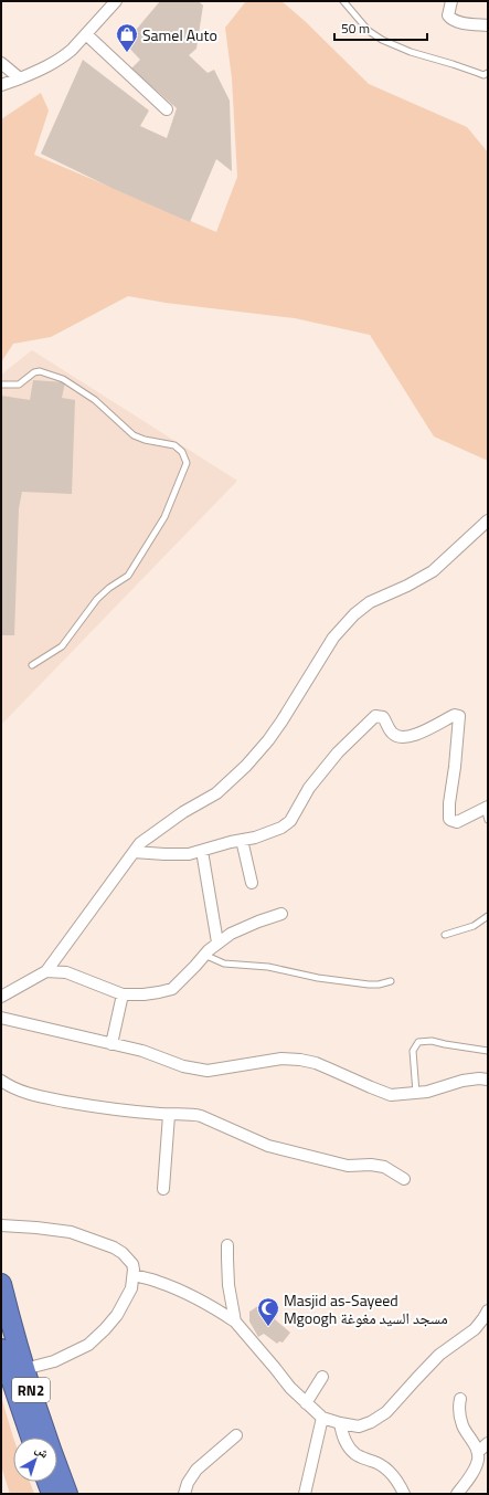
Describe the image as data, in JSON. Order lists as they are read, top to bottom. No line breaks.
{"streets":{"highway":["RN2"]},"places":{"shop":["Samel Auto"],"mosque":["Masjid as-Sayeed Mgoogh مسجد السيد مغوغة"]},"scale_bar":"50 m","north":"top right"}
